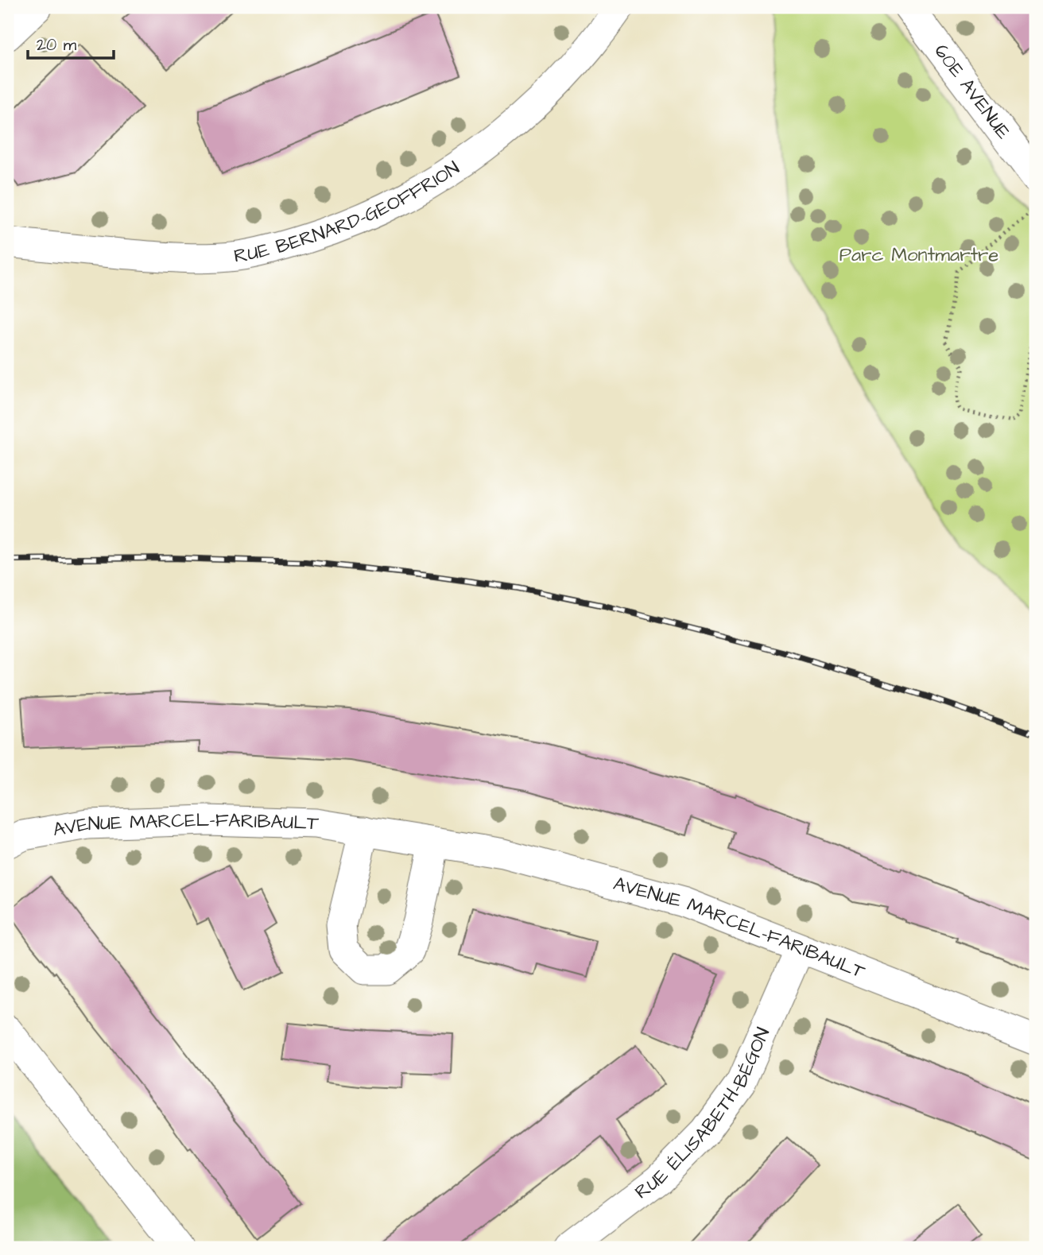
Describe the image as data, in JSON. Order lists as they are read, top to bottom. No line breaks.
{"streets":{"street":["60E AVENUE","RUE BERNARD-GEOFFRION","AVENUE MARCEL-FARIBAULT","RUE ÉLISABETH-BÉGON"]},"crossings":[["AVENUE MARCEL-FARIBAULT","RUE ÉLISABETH-BÉGON"]],"parks":["Parc Montmartre"],"scale_bar":"20 m"}
